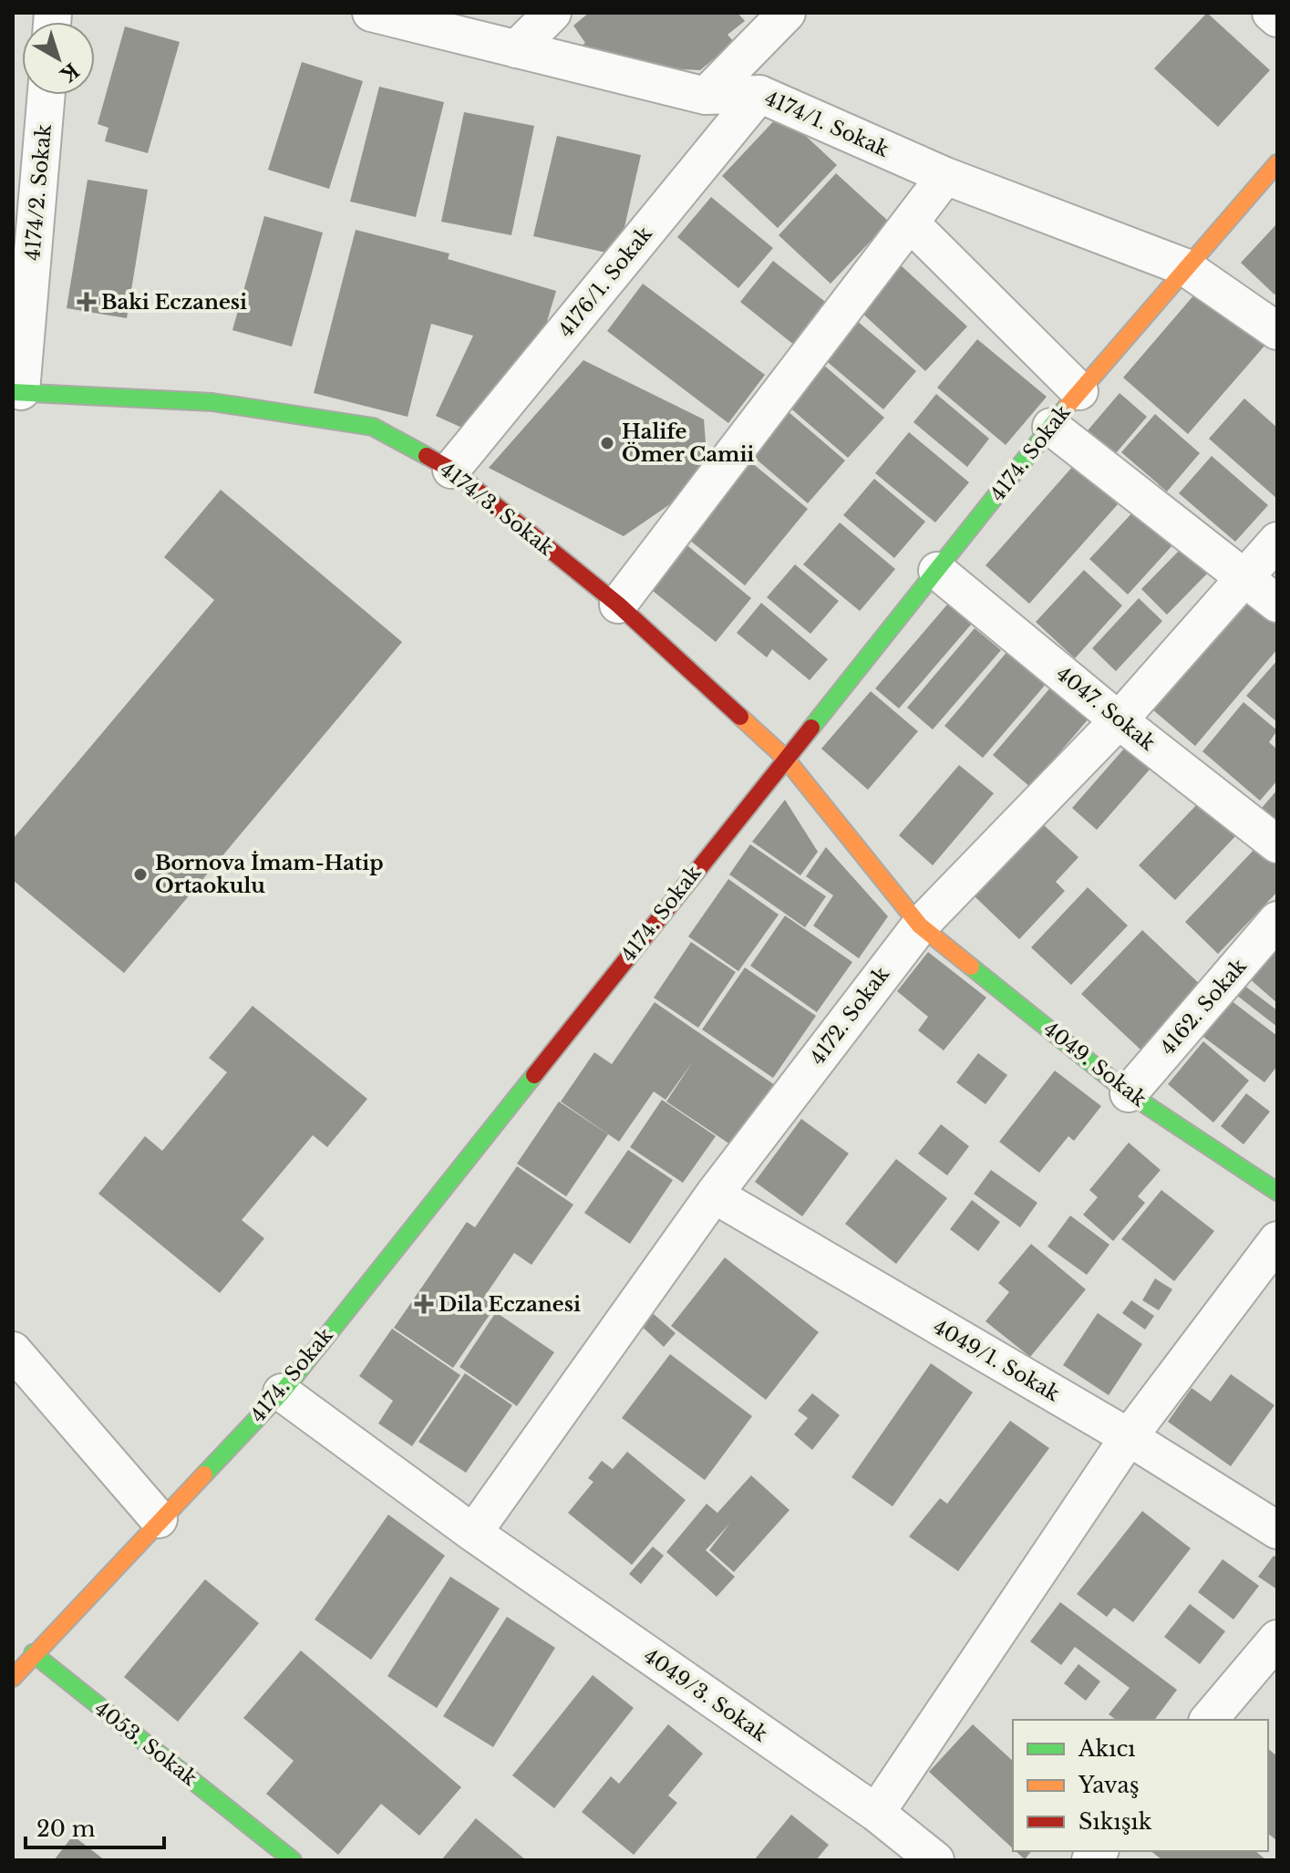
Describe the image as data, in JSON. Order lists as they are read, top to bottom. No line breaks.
{"streets":{"main road":["4174. Sokak","4174/3. Sokak","4049. Sokak","4053. Sokak"],"street":["4174/1. Sokak","4174/2. Sokak","4176/1. Sokak","4047. Sokak","4162. Sokak","4172. Sokak","4049/1. Sokak","4049/3. Sokak"]},"crossings":[["4174/1. Sokak","4176/1. Sokak"],["4174/1. Sokak","4174. Sokak"],["4174/2. Sokak","4174/3. Sokak"],["4176/1. Sokak","4174/3. Sokak"],["4174. Sokak","4174/3. Sokak"],["4174. Sokak","4047. Sokak"],["4174. Sokak","4049. Sokak"],["4174. Sokak","4049/3. Sokak"],["4174. Sokak","4053. Sokak"],["4174/3. Sokak","4049. Sokak"],["4047. Sokak","4172. Sokak"],["4162. Sokak","4049. Sokak"],["4172. Sokak","4049. Sokak"],["4172. Sokak","4049/1. Sokak"],["4172. Sokak","4049/3. Sokak"]],"places":{"health":["Baki Eczanesi","Dila Eczanesi"],"other":["Halife Ömer Camii","Bornova İmam-Hatip Ortaokulu"]},"legend":["Akıcı","Yavaş","Sıkışık"],"scale_bar":"20 m","north":"bottom right"}
